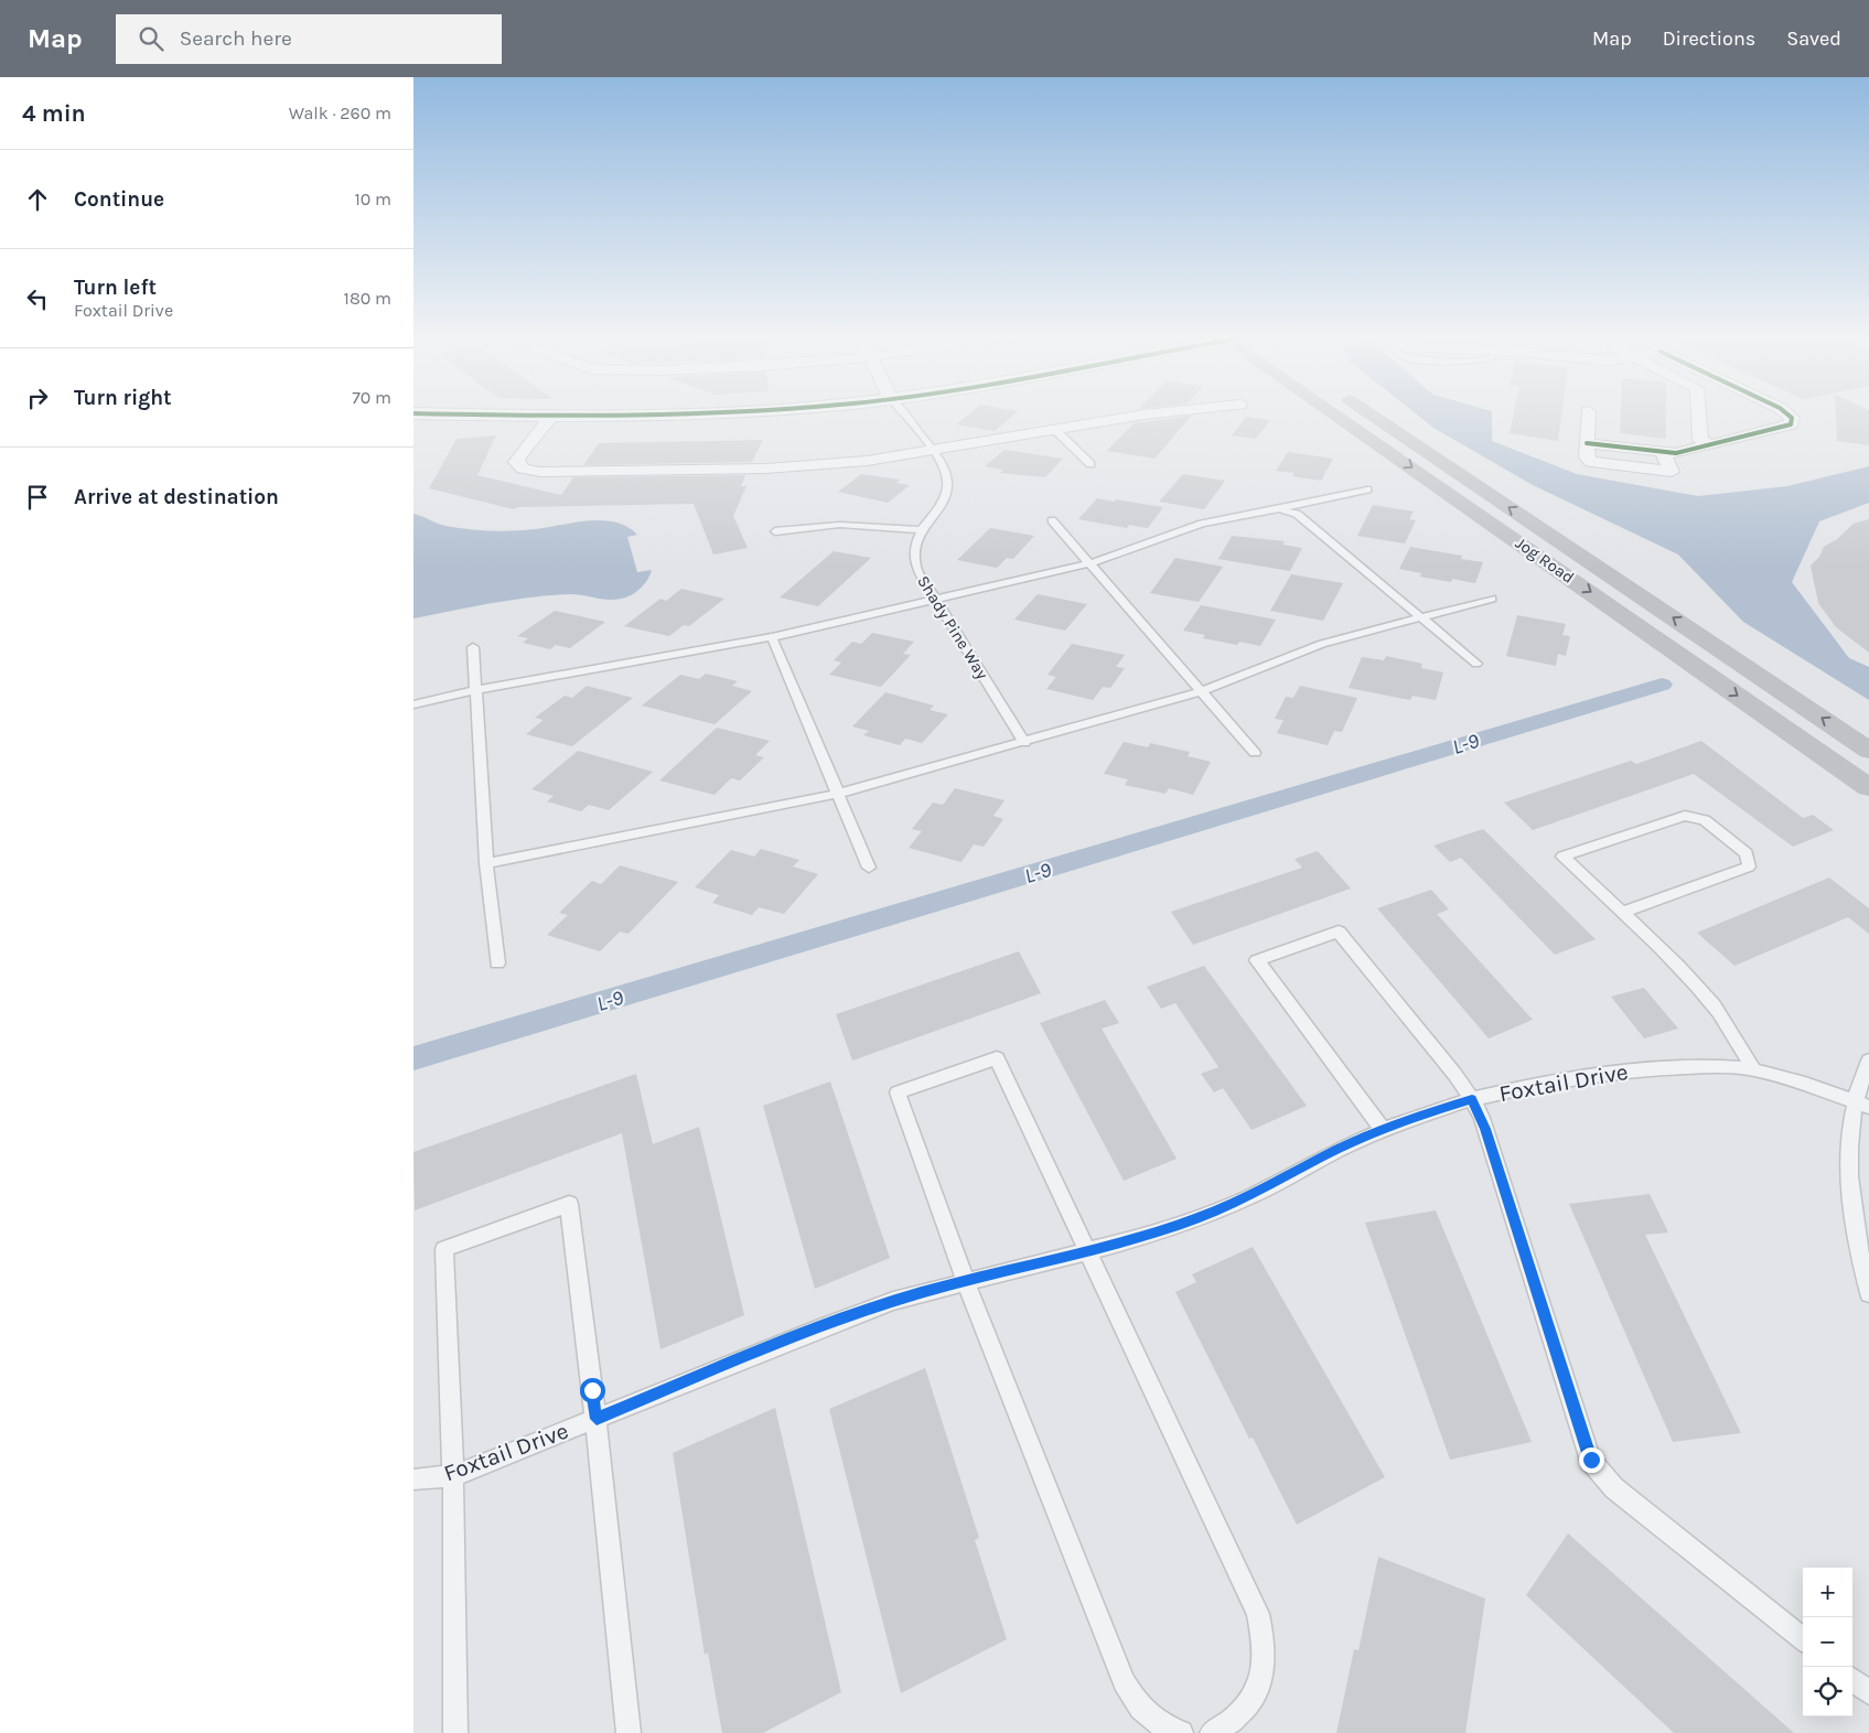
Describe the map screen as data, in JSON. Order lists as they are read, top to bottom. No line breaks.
{"streets":{"main road":["Jog Road"],"lane":["Shady Pine Way","Foxtail Drive"]},"water":["L-9"],"page":{"header":"Map","search":"Search here","nav":["Map","Directions","Saved"],"heading":["4 min","Walk · 260 m"],"list":[["Continue","10 m"],["Turn left","Foxtail Drive","180 m"],["Turn right","70 m"],"Arrive at destination"],"map_buttons":["+","−"]}}
